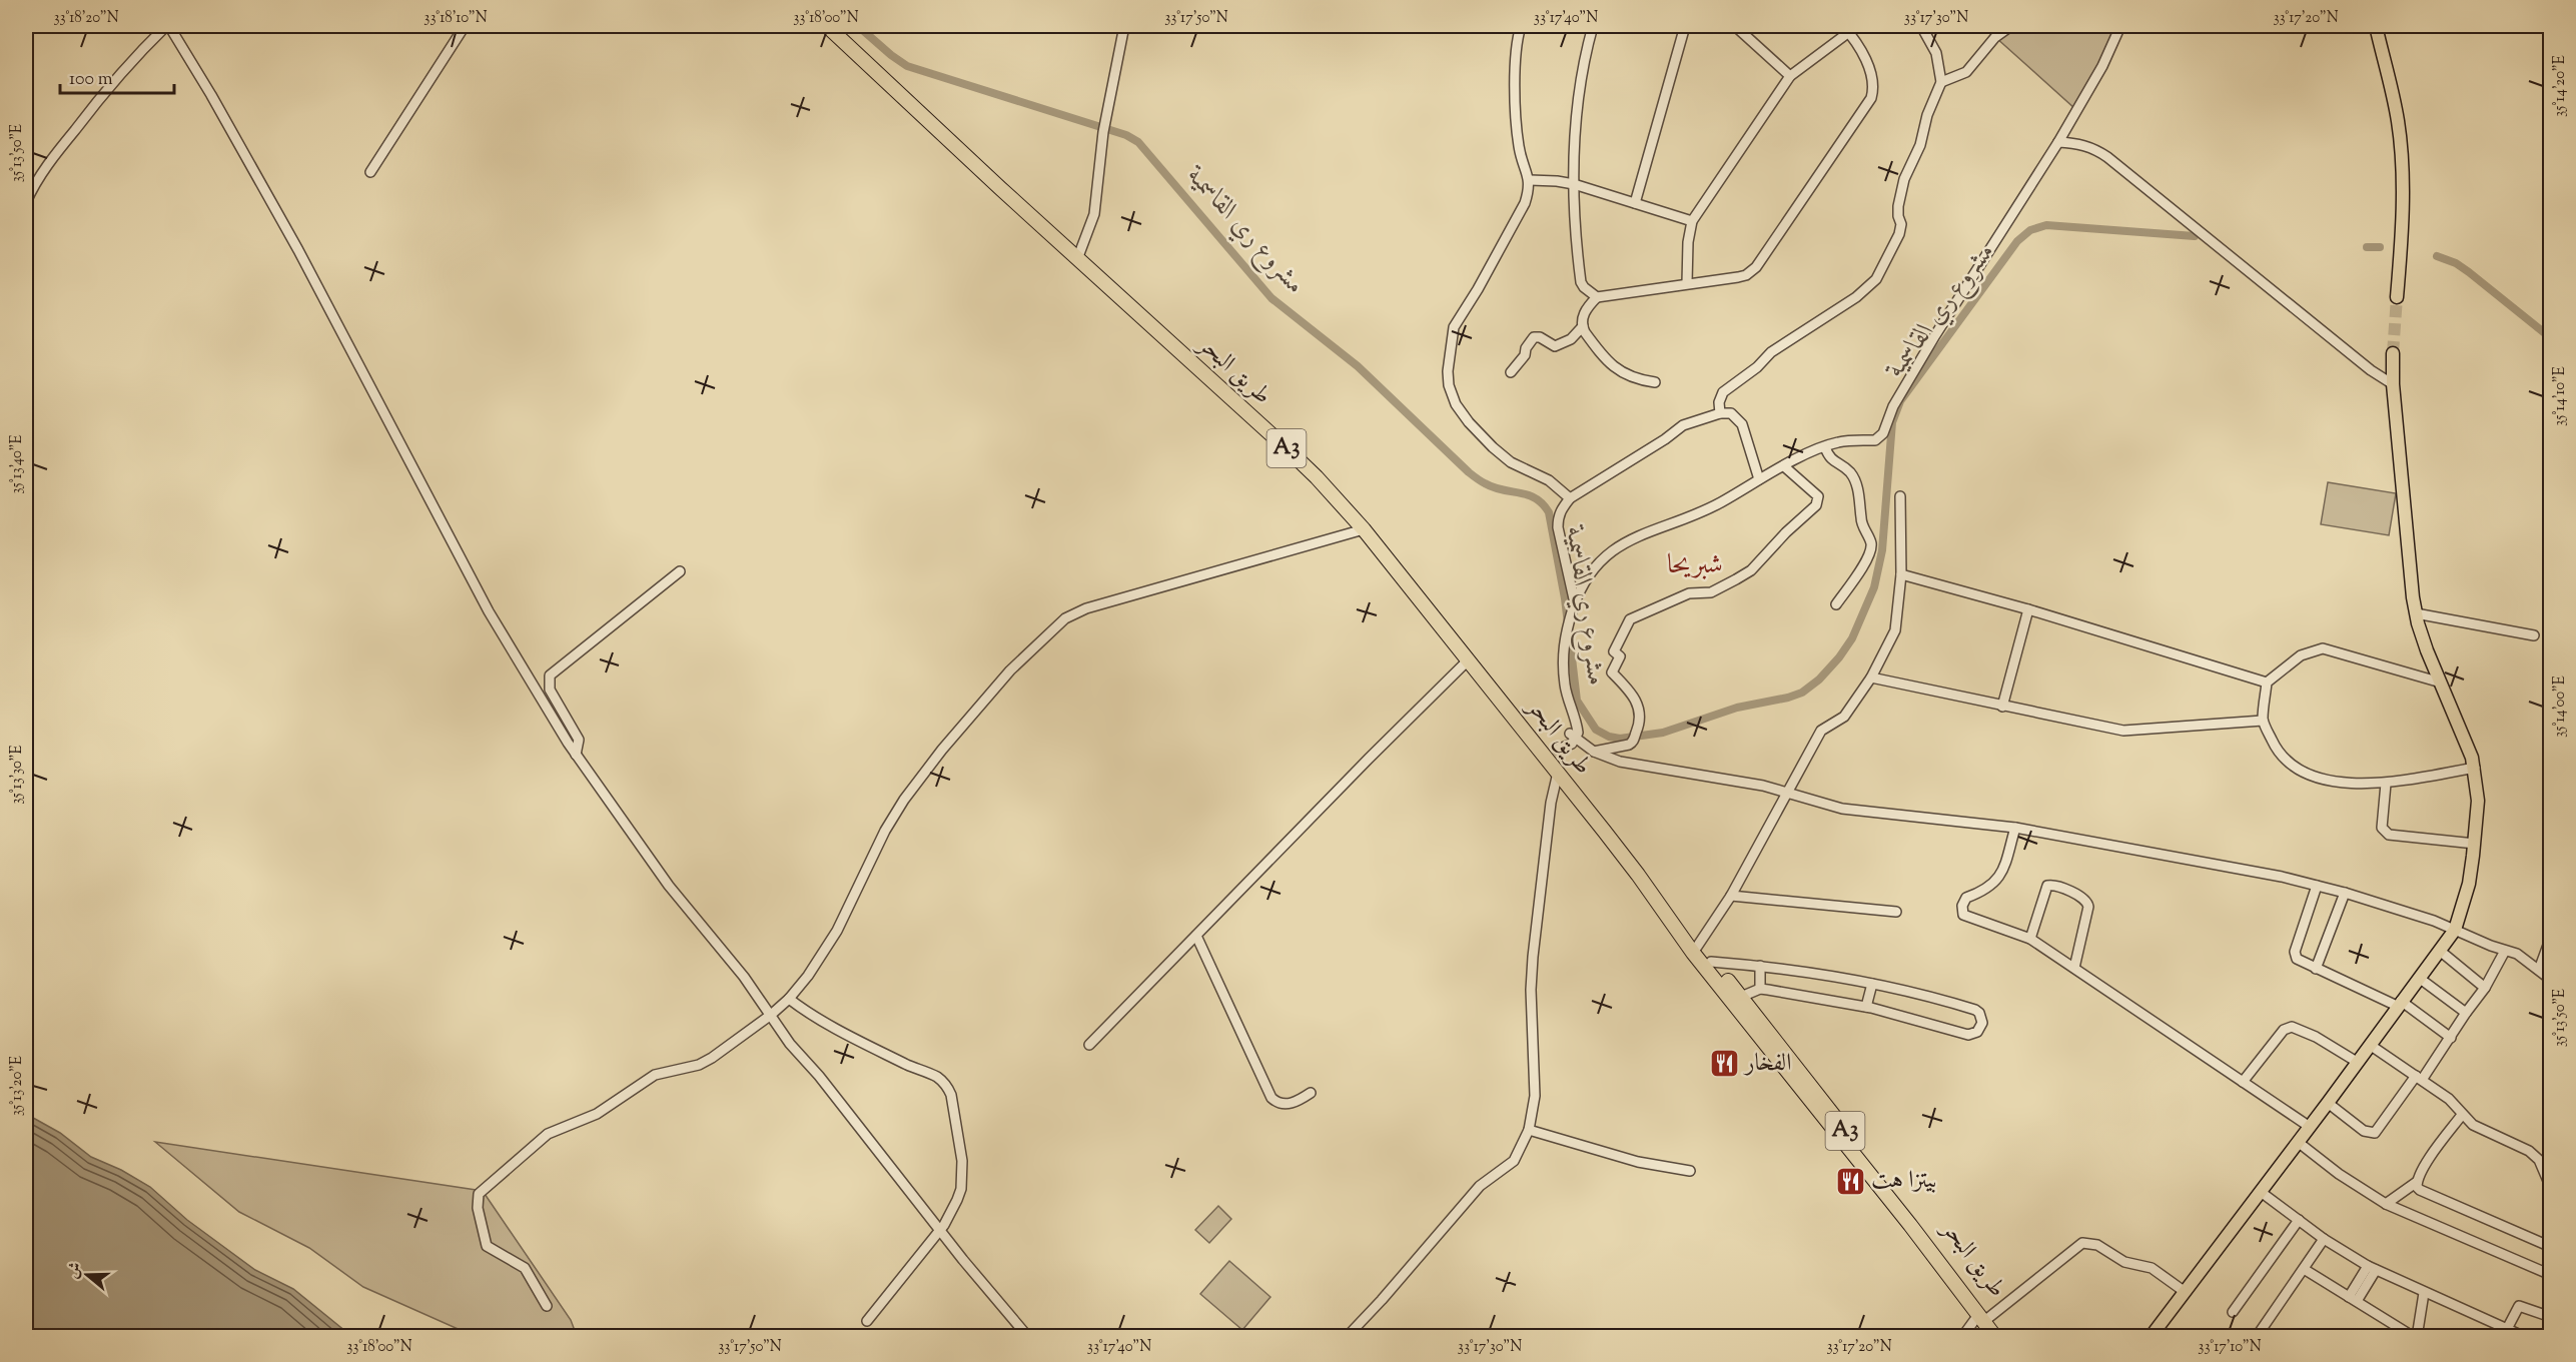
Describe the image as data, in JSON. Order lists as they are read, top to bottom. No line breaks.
{"streets":{"highway":["طريق البحر","A3"]},"districts":["شبريحا"],"water":["مشروع ري القاسمية"],"places":{"restaurant":["الفخار","بيتزا هت"]},"scale_bar":"100 m","north":"left","coordinates":["33°18'20\"N","33°18'10\"N","33°18'00\"N","33°17'50\"N","33°17'40\"N","33°17'30\"N","33°17'20\"N","35°14'20\"E","35°13'50\"E","35°14'10\"E","35°13'40\"E","35°14'00\"E","35°13'30\"E","35°13'20\"E","33°17'10\"N"]}
